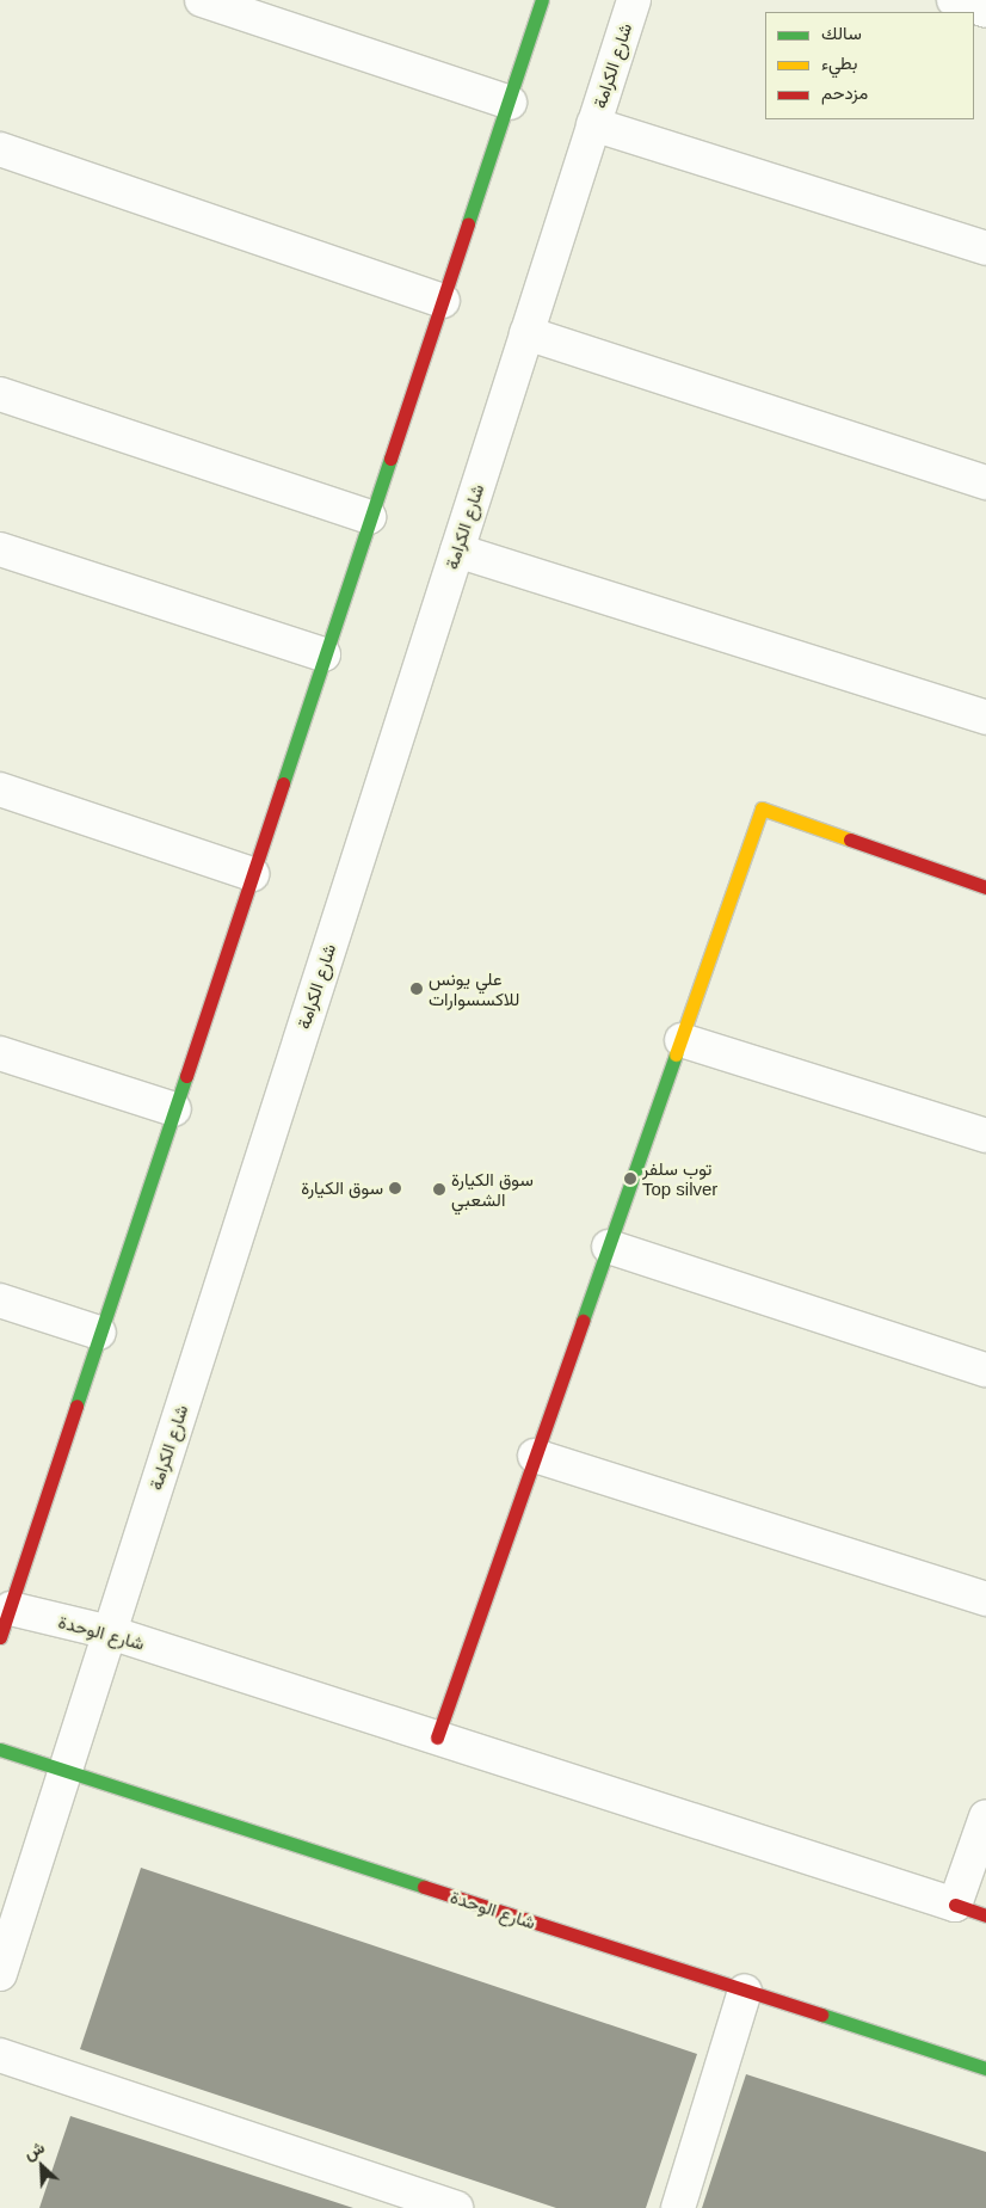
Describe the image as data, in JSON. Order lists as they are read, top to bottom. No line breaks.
{"streets":{"street":["شارع الكرامة","شارع الوحدة"]},"crossings":[["شارع الكرامة","شارع الوحدة"]],"places":["علي يونس للاكسسوارات","توب سلفر Top silver","سوق الكيارة","سوق الكيارة الشعبي"],"legend":["سالك","بطيء","مزدحم"],"north":"top left"}
